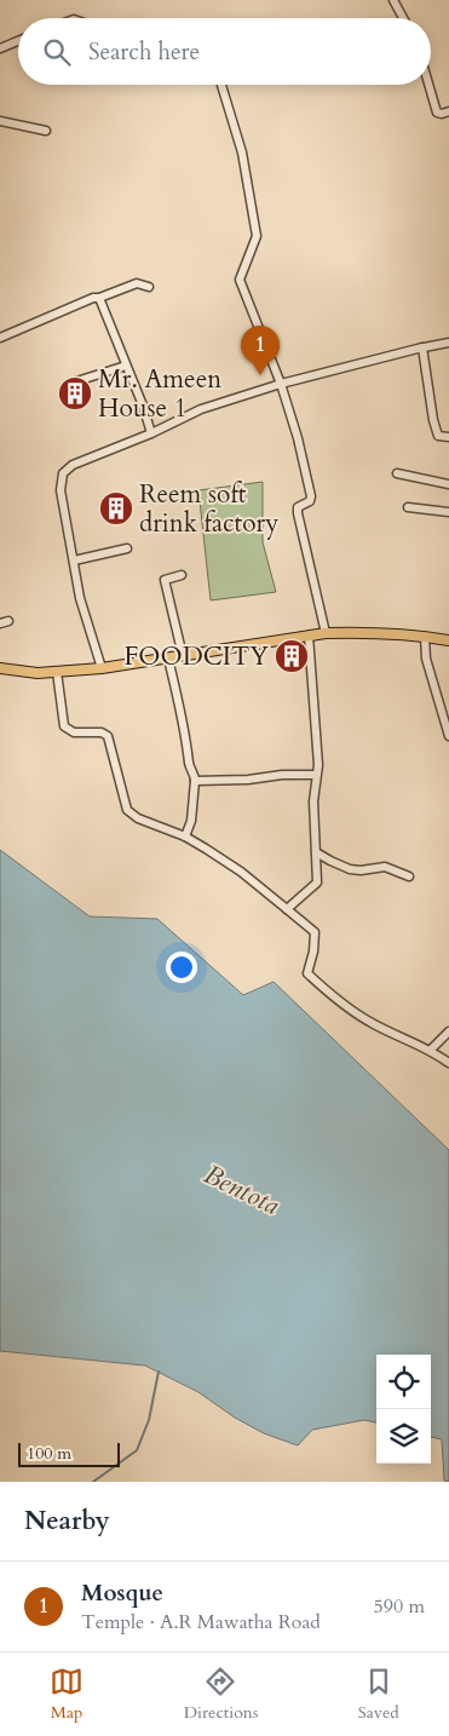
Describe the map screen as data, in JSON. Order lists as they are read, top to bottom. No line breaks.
{"water":["Bentota"],"places":{"building":["Mr. Ameen House 1","Reem soft drink factory","FOODCITY"]},"scale_bar":"100 m","page":{"search":"Search here","pins":"1","scale":"100 m","heading":"Nearby","list":[{"mark":"1","name":"Mosque","note":"Temple · A.R Mawatha Road","value":"590 m"}],"nav":["Map","Directions","Saved"]}}
